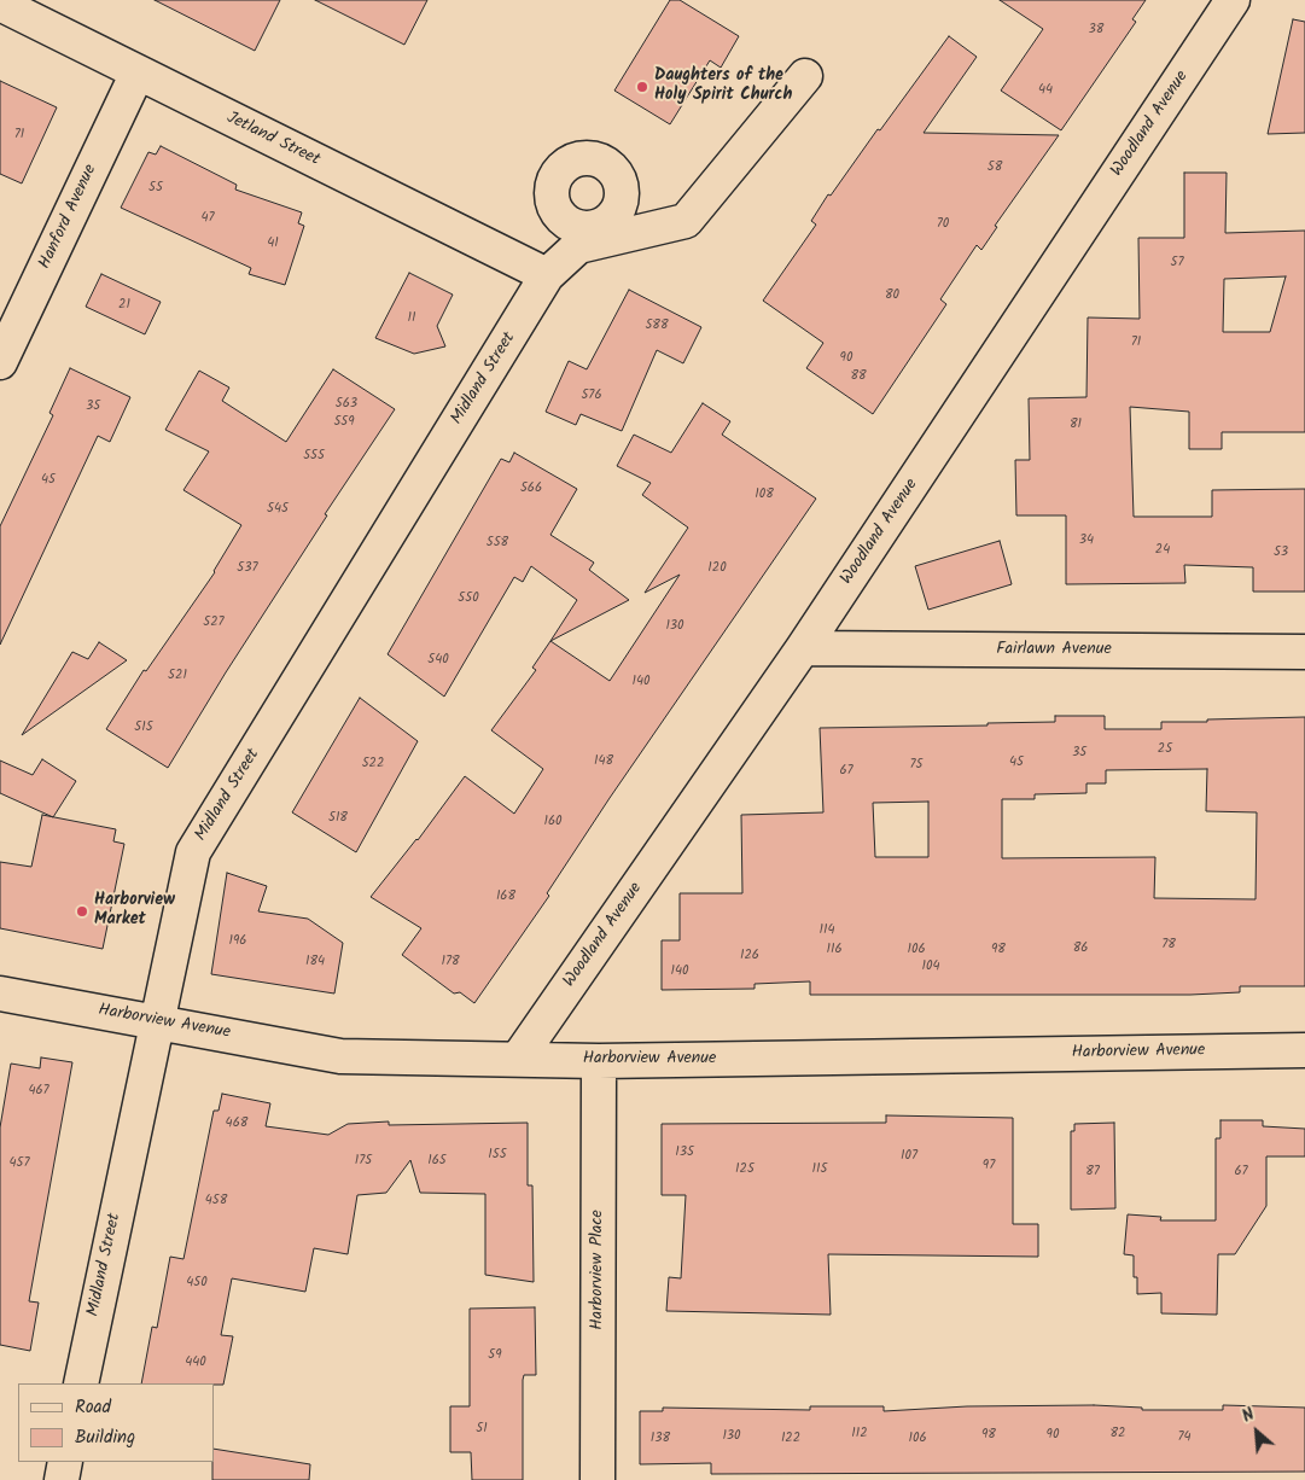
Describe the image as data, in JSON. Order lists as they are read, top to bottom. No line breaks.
{"streets":{"street":["Woodland Avenue","Jetland Street","Hanford Avenue","Midland Street","Fairlawn Avenue","Harborview Avenue","Harborview Place"]},"crossings":[["Woodland Avenue","Fairlawn Avenue"],["Woodland Avenue","Harborview Avenue"],["Jetland Street","Hanford Avenue"],["Jetland Street","Midland Street"],["Midland Street","Harborview Avenue"],["Harborview Avenue","Harborview Place"]],"places":["Daughters of the Holy Spirit Church","Harborview Market"],"house_numbers":["38","44","71","58","55","47","70","41","57","80","21","11","588","71","90","88","576","563","35","559","81","555","45","566","108","545","34","558","24","53","537","120","550","527","130","540","521","140","515","25","35","148","45","522","75","67","518","160","168","114","196","78","86","116","106","98","126","184","178","104","140","467","468","135","155","107","175","165","457","97","125","115","87","67","458","450","59","440","51","112","82","98","90","130","74","138","122","106"],"legend":["Road","Building"],"north":"top left"}
